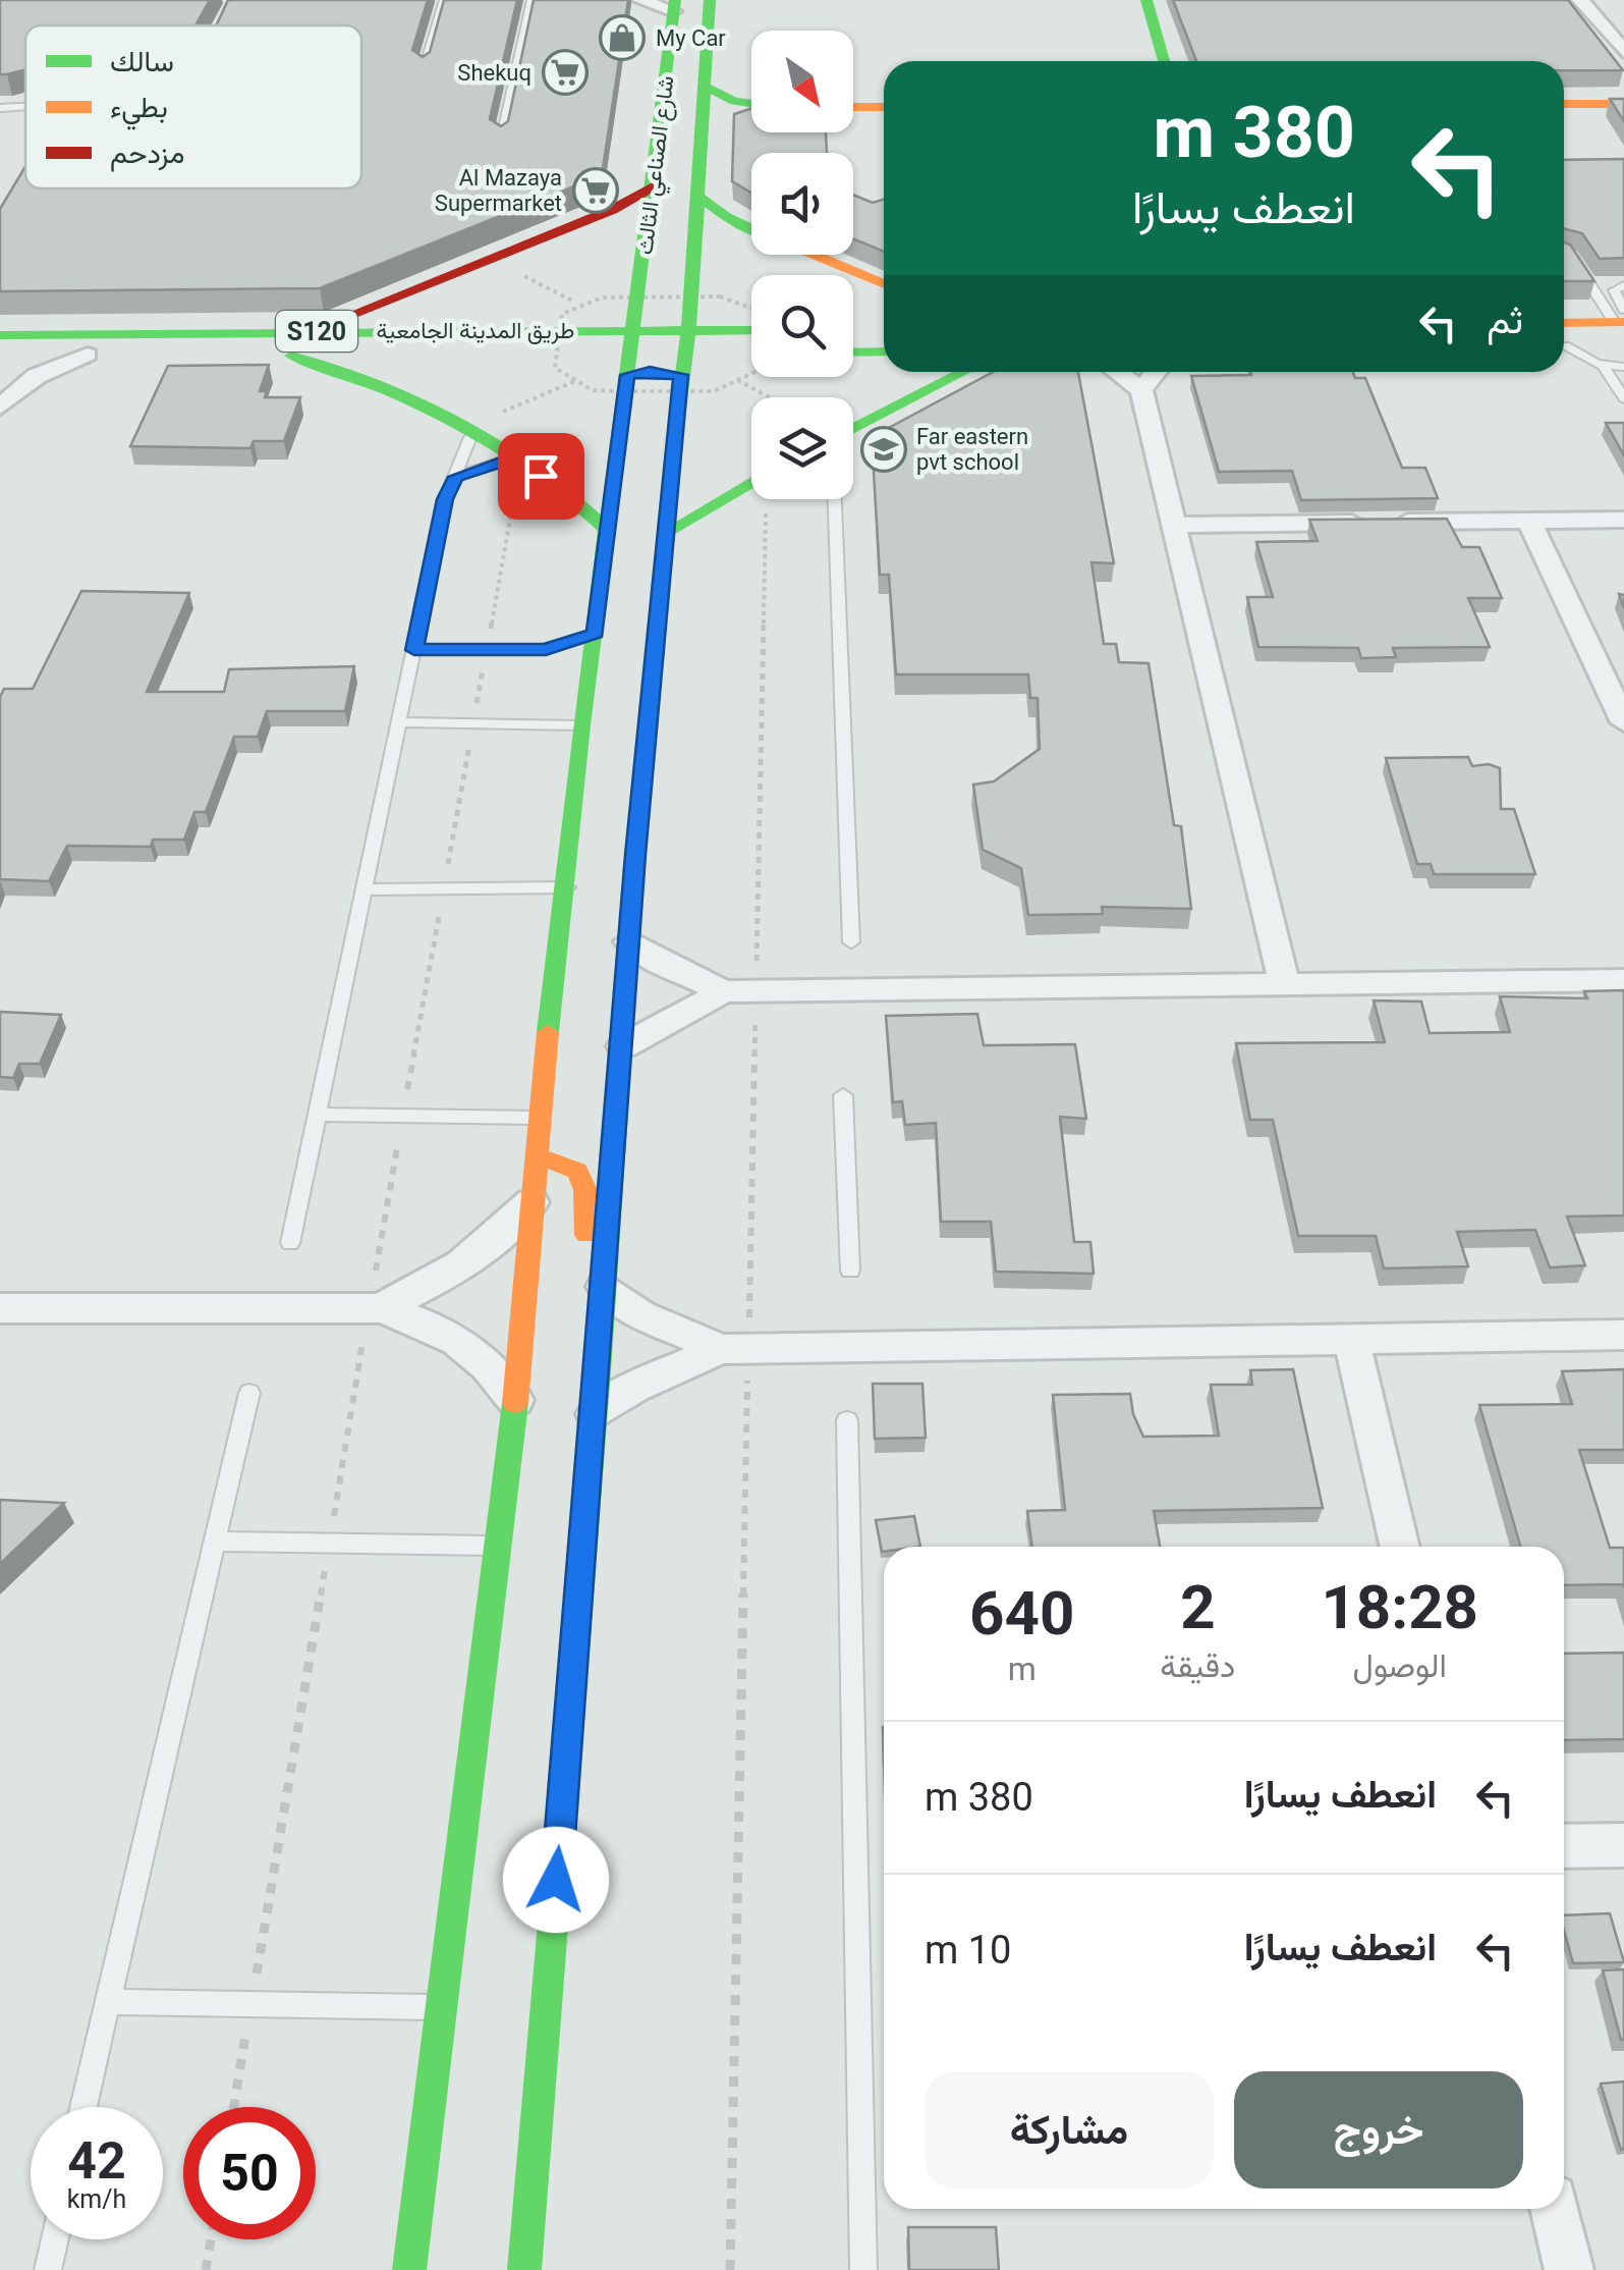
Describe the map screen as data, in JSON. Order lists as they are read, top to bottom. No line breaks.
{"streets":{"main road":["شارع الصناعي الثالث","طريق المدينة الجامعية","S120"]},"crossings":[["شارع الصناعي الثالث","طريق المدينة الجامعية"]],"places":{"shop":["My Car"],"supermarket":["Shekuq","Al Mazaya Supermarket"],"school or university":["Far eastern pvt school"]},"legend":["سالك","بطيء","مزدحم"],"north":"bottom right","page":{"turn":["380 m","انعطف يسارًا"],"then":"ثم","eta":["18:28","الوصول","2","دقيقة","640","m"],"list":[{"name":"انعطف يسارًا","value":"380 m"},{"name":"انعطف يسارًا","value":"10 m"}],"buttons":["خروج","مشاركة"],"speed":"42 km/h","limit":"50"}}
